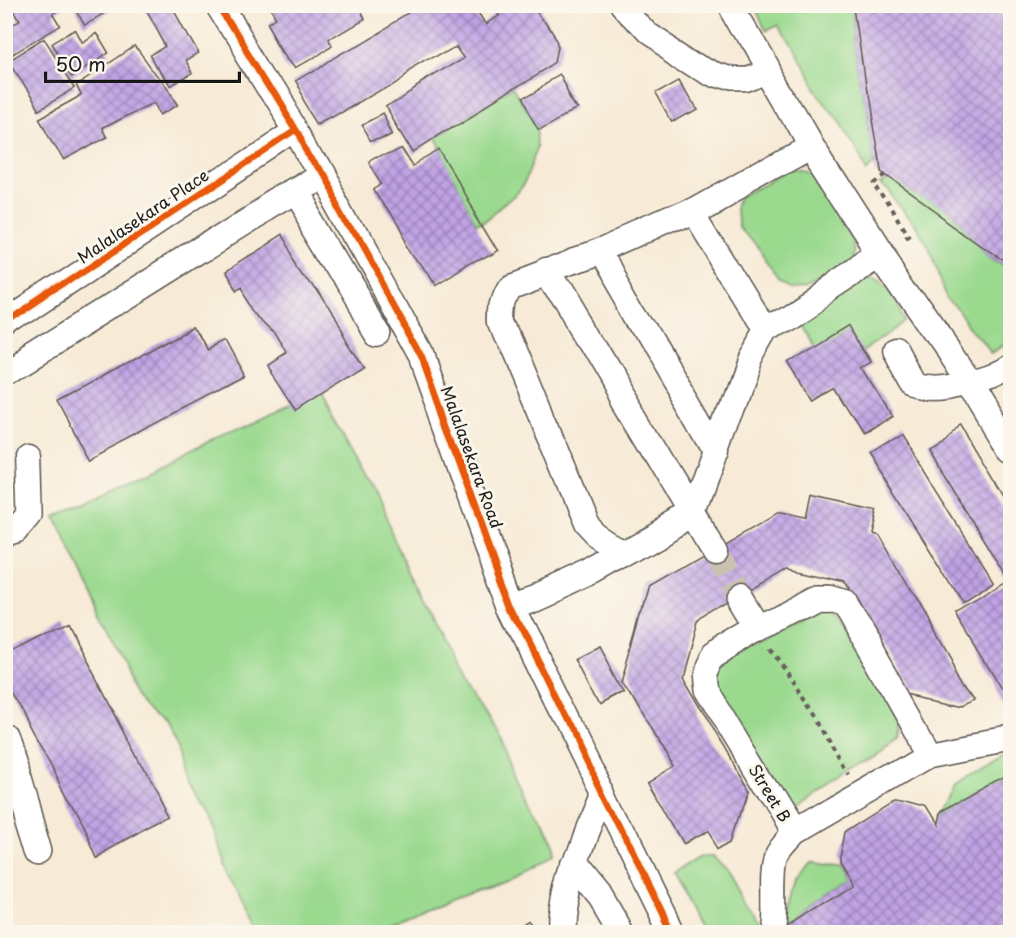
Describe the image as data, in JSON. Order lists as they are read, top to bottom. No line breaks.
{"streets":{"street":["Malalasekara Place","Malalasekara Road","Street B"]},"crossings":[["Malalasekara Place","Malalasekara Road"]],"scale_bar":"50 m"}
